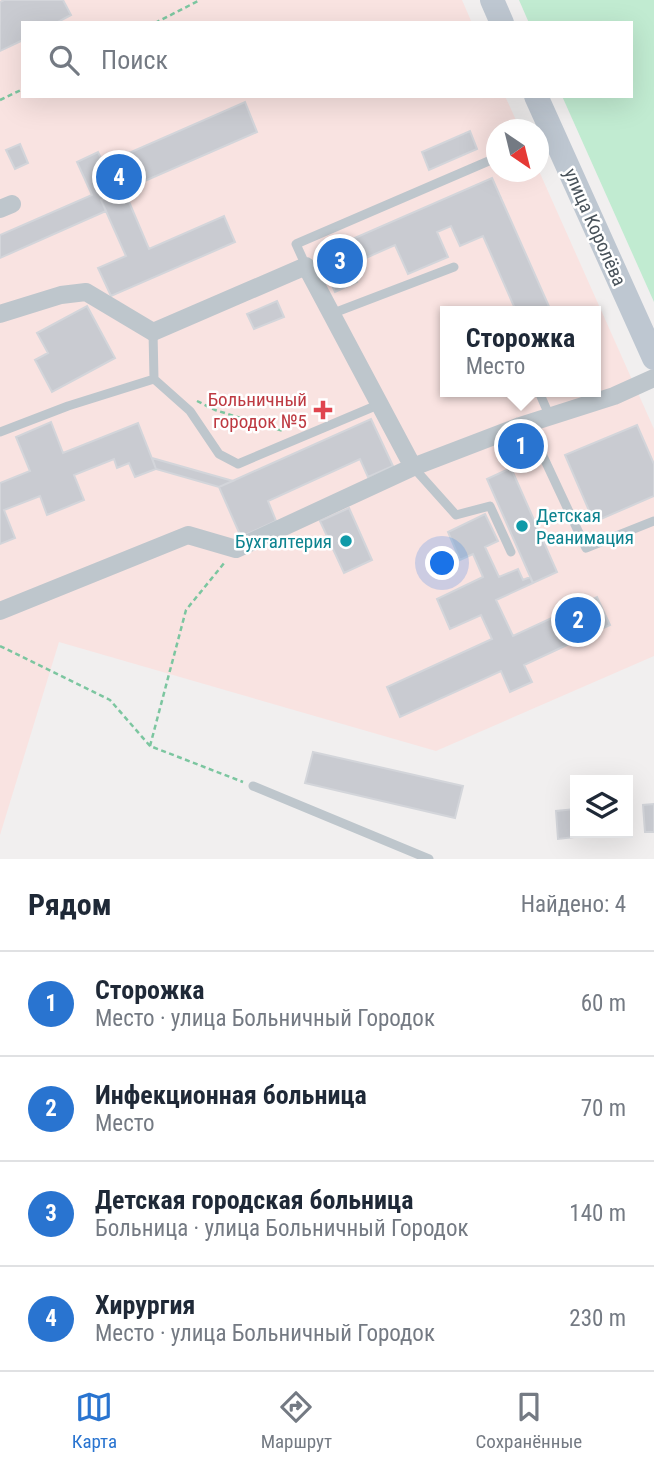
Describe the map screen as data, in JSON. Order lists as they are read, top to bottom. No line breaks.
{"streets":{"street":["улица Королёва"]},"places":{"health":["Больничный городок №5"],"other":["Детская Реанимация","Бухгалтерия"]},"north":"bottom right","page":{"search":"Поиск","pins":["4","3","1","2"],"popup":["Сторожка","Место"],"heading":["Рядом","Найдено: 4"],"list":[{"mark":"1","name":"Сторожка","note":"Место · улица Больничный Городок","value":"60 m"},{"mark":"2","name":"Инфекционная больница","note":"Место","value":"70 m"},{"mark":"3","name":"Детская городская больница","note":"Больница · улица Больничный Городок","value":"140 m"},{"mark":"4","name":"Хирургия","note":"Место · улица Больничный Городок","value":"230 m"}],"nav":["Карта","Маршрут","Сохранённые"]}}
